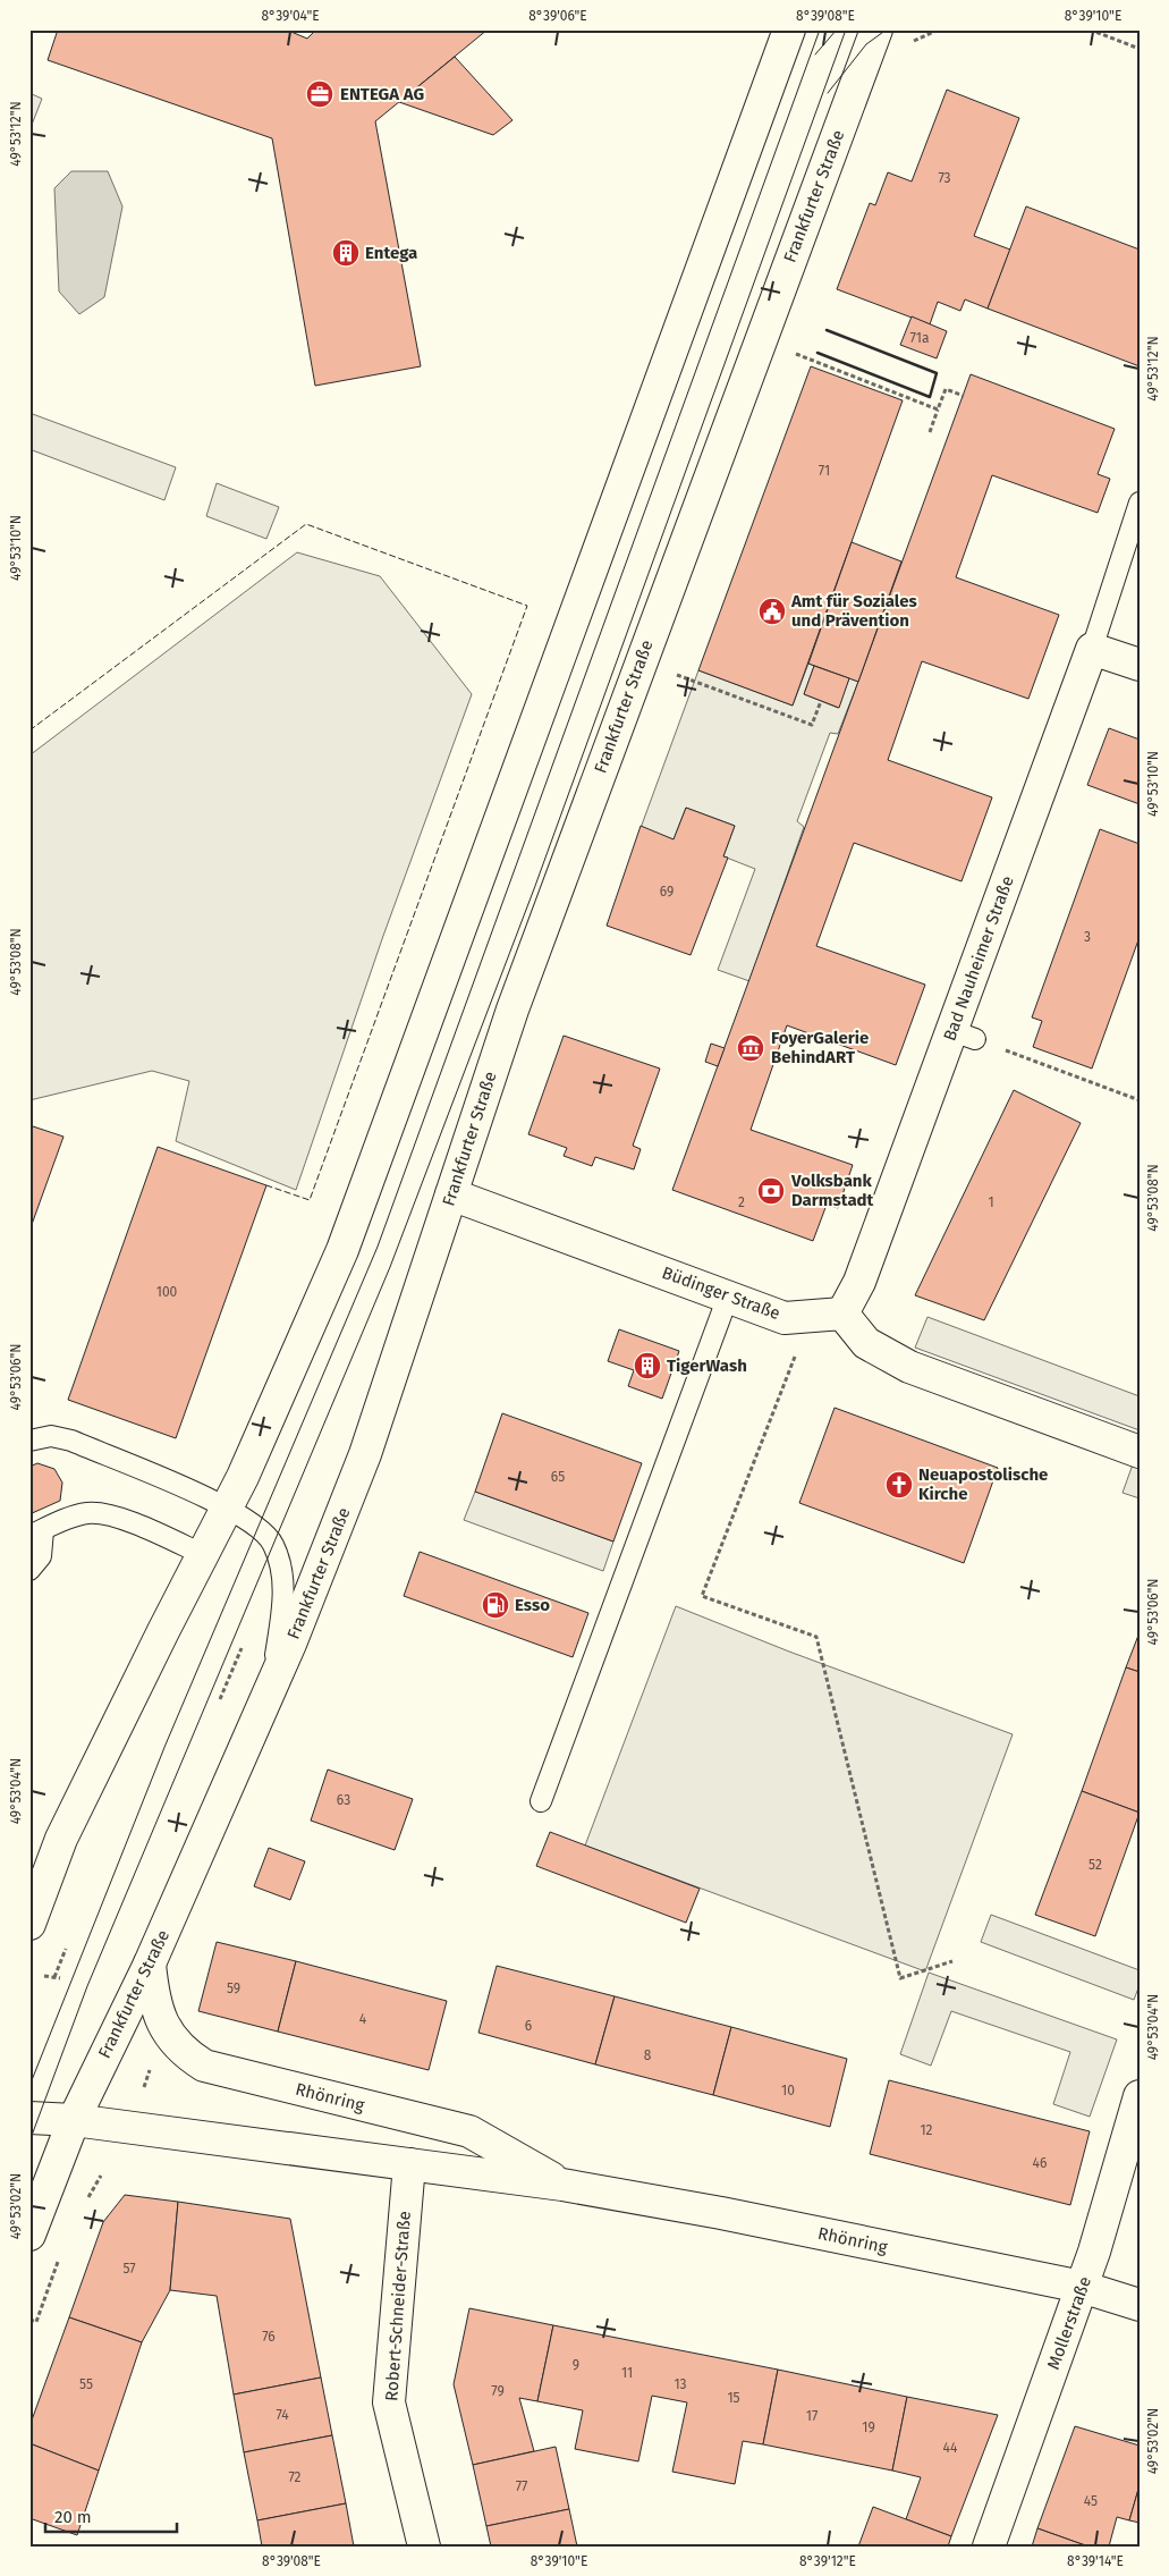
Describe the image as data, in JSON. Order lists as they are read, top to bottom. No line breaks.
{"streets":{"main road":["Frankfurter Straße","Bad Nauheimer Straße","Büdinger Straße","Rhönring","Robert-Schneider-Straße","Mollerstraße"]},"crossings":[["Frankfurter Straße","Büdinger Straße"],["Frankfurter Straße","Rhönring"],["Bad Nauheimer Straße","Büdinger Straße"],["Rhönring","Robert-Schneider-Straße"],["Rhönring","Mollerstraße"]],"places":{"office":["ENTEGA AG"],"building":["Entega","TigerWash"],"public building":["Amt für Soziales und Prävention"],"museum":["FoyerGalerie BehindART"],"bank":["Volksbank Darmstadt"],"church":["Neuapostolische Kirche"],"fuel station":["Esso"]},"house_numbers":["73","71a","71","69","3","2","1","100","65","63","52","59","4","6","8","10","12","46","57","76","9","11","55","13","79","15","74","17","19","44","72","77","45"],"scale_bar":"20 m","coordinates":["8°39'04\"E","8°39'06\"E","8°39'08\"E","8°39'10\"E","49°53'12\"N","49°53'10\"N","49°53'08\"N","49°53'06\"N","49°53'04\"N","49°53'02\"N","8°39'12\"E","8°39'14\"E"]}
